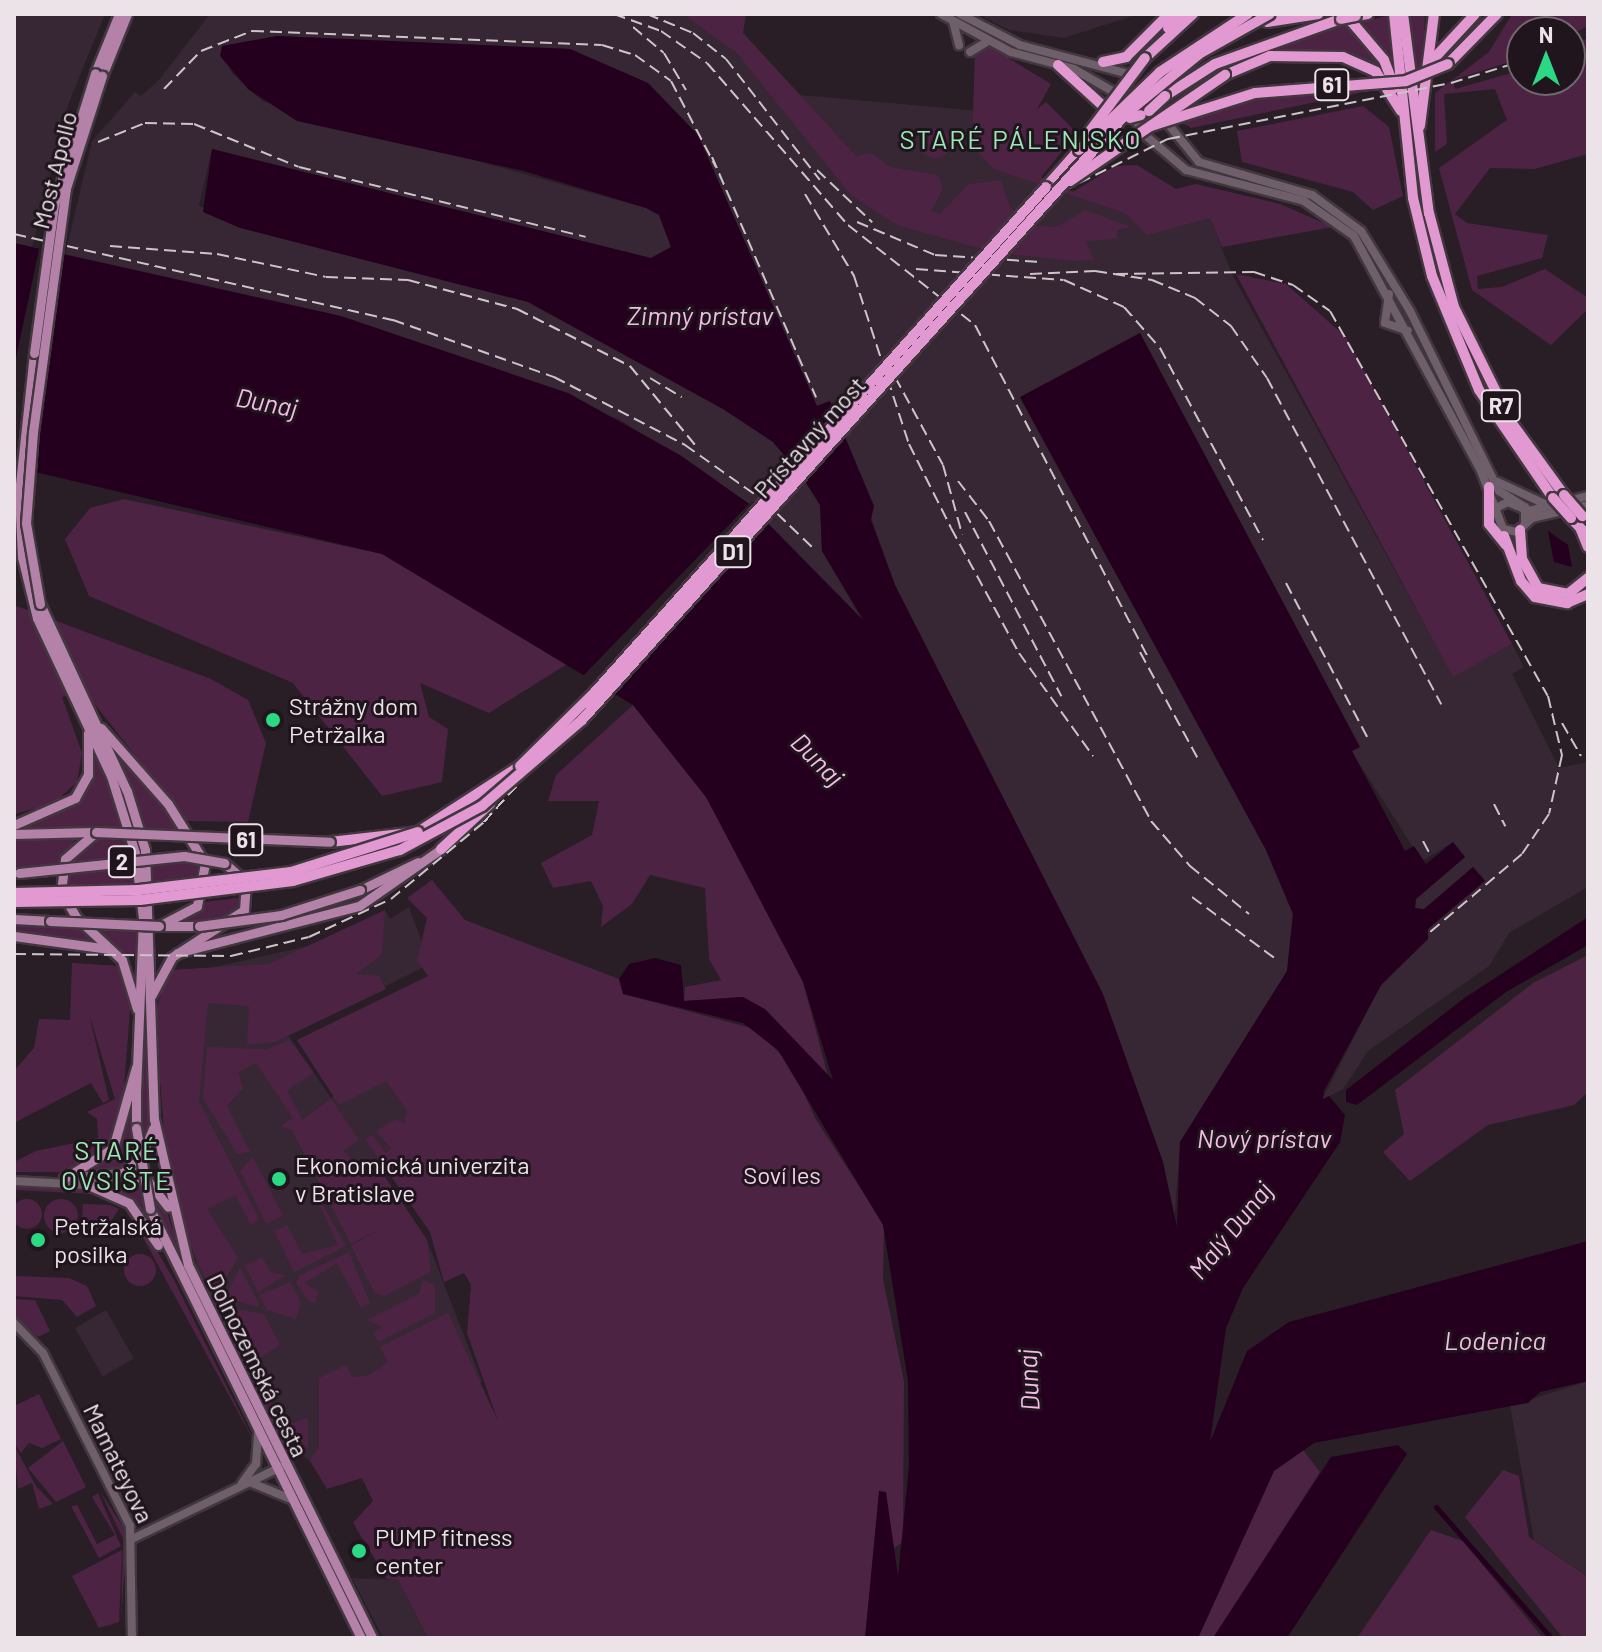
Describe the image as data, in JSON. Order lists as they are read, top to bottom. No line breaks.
{"streets":{"highway":["61","R7","Prístavný most","D1"],"main road":["Most Apollo","2","Dolnozemská cesta","Mamateyova"]},"crossings":[["61","Dolnozemská cesta"],["Prístavný most","D1"],["2","Dolnozemská cesta"]],"districts":["STARÉ PÁLENISKO","STARÉ OVSIŠTE"],"water":["Zimný prístav","Dunaj","Nový prístav","Malý Dunaj","Lodenica"],"parks":["Soví les"],"places":["Strážny dom Petržalka","Ekonomická univerzita v Bratislave","Petržalská posilka","PUMP fitness center"],"north":"top"}
